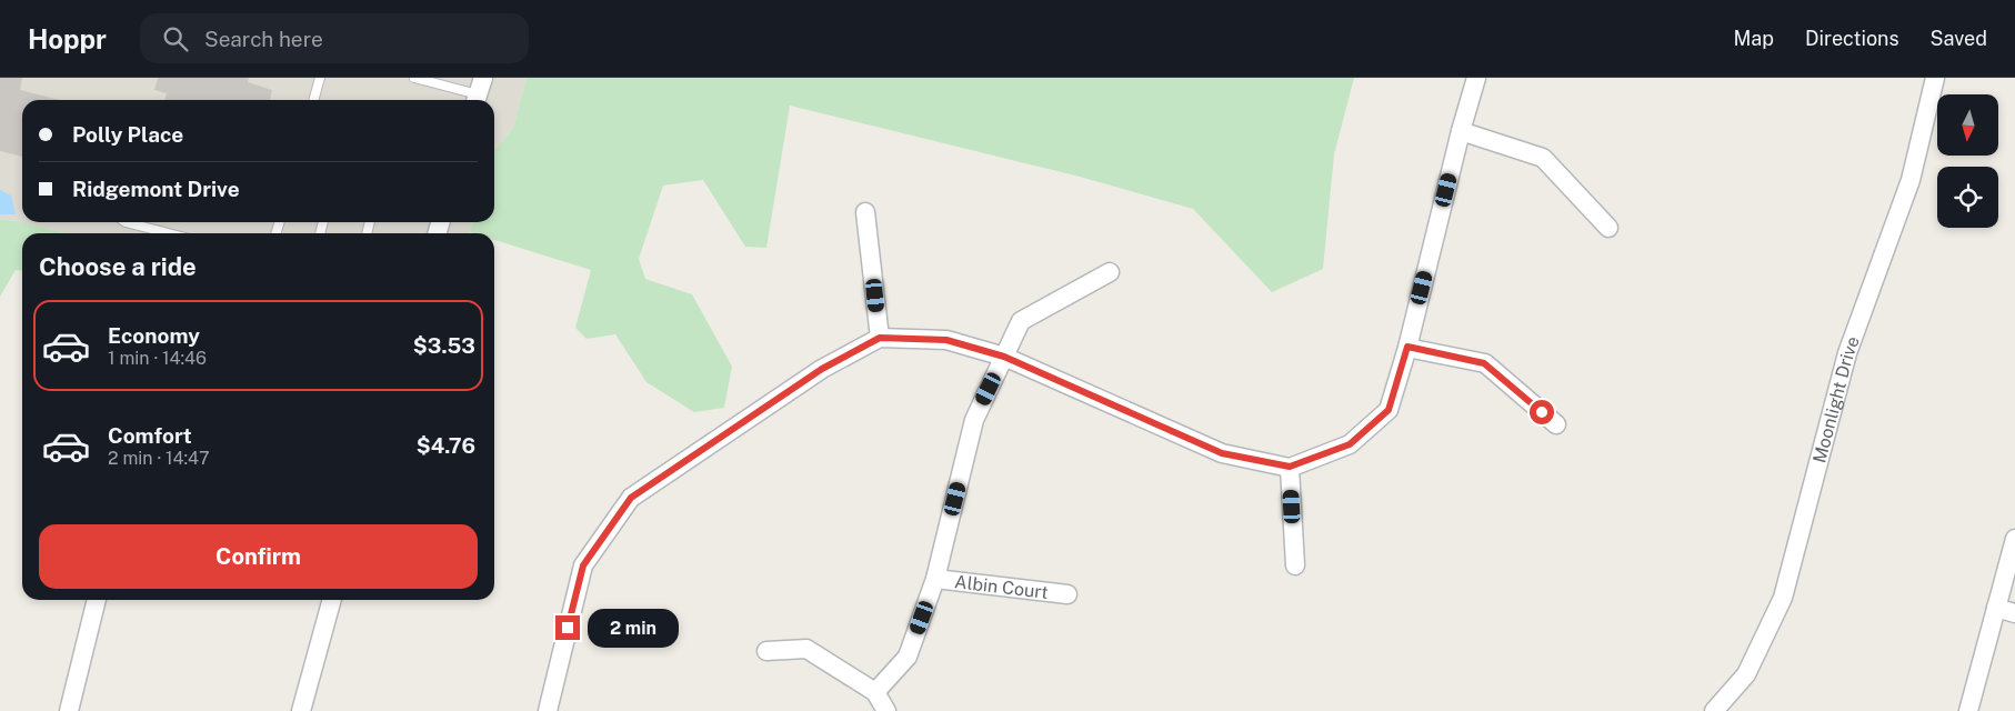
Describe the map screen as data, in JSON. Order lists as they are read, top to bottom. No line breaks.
{"streets":{"street":["Moonlight Drive","Albin Court"]},"north":"bottom","page":{"header":"Hoppr","search":"Search here","nav":["Map","Directions","Saved"],"banner":["Polly Place","Ridgemont Drive"],"heading":"Choose a ride","list":[{"name":"Economy","note":"1 min · 14:46","value":"$3.53"},{"name":"Comfort","note":"2 min · 14:47","value":"$4.76"}],"buttons":"Confirm","bubble":"2 min"}}
